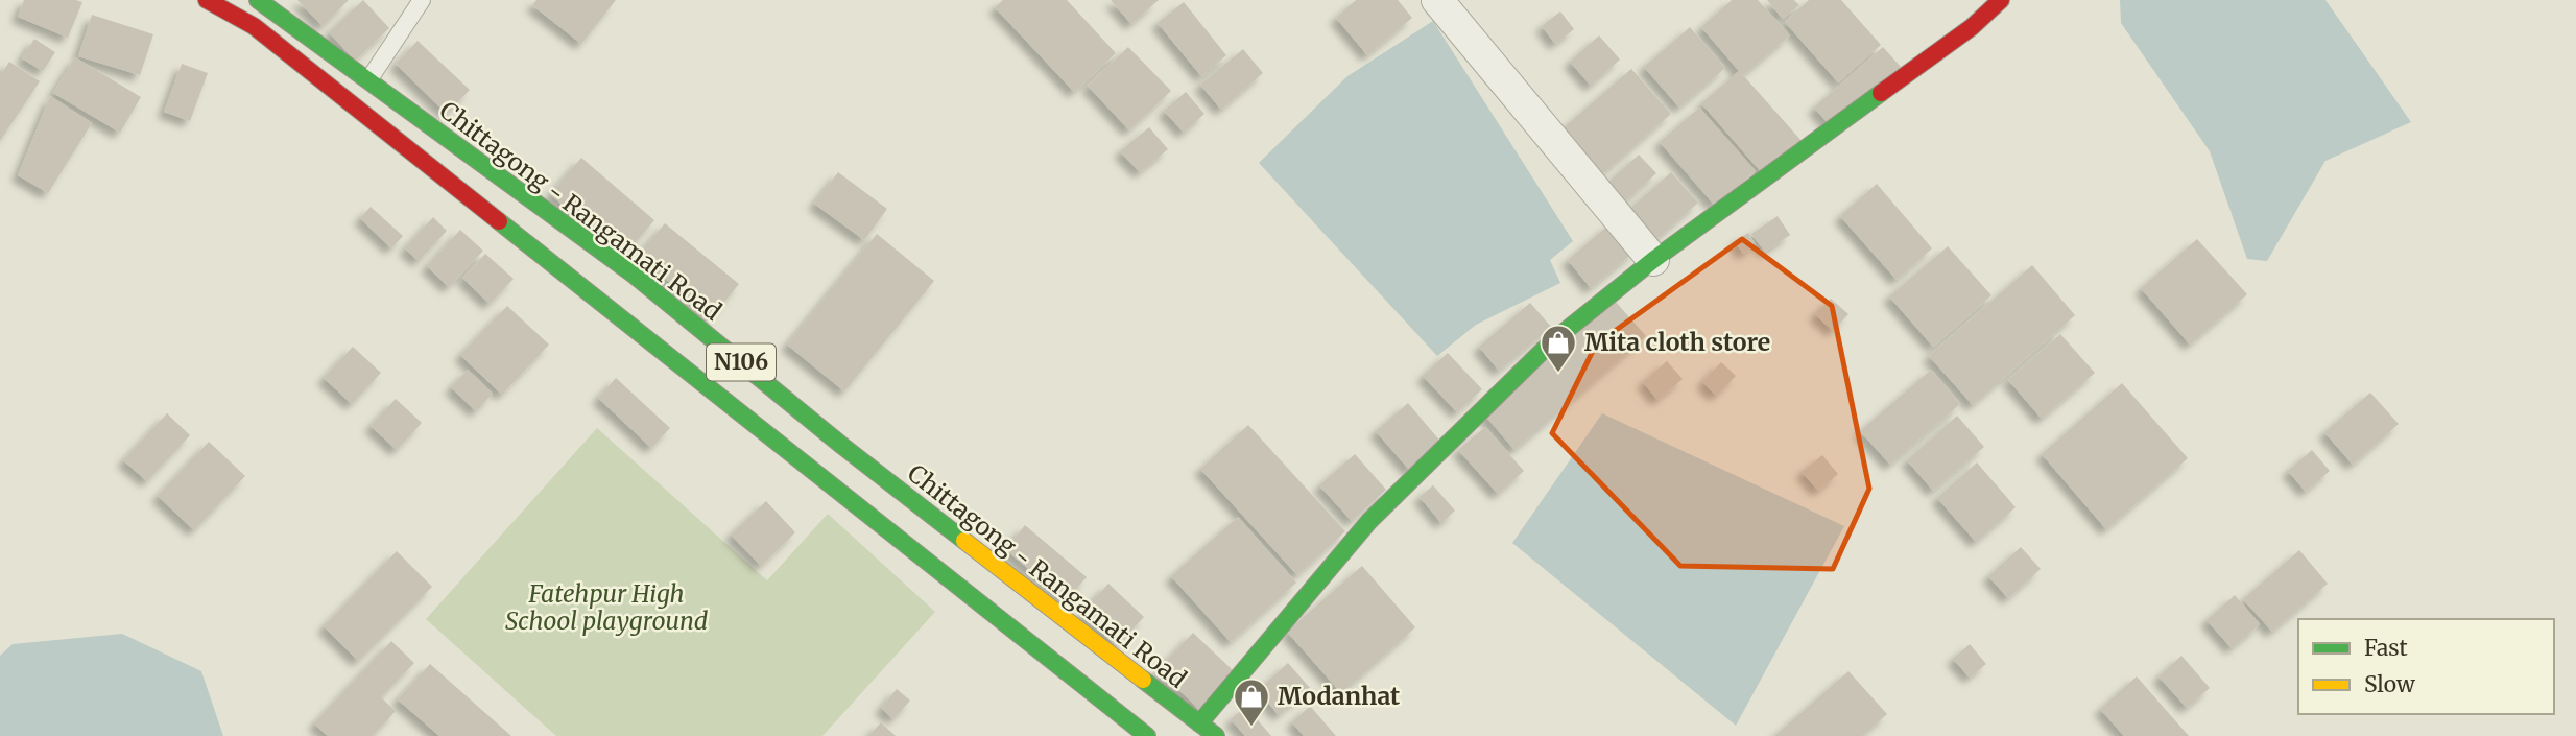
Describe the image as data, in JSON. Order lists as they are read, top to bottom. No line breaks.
{"streets":{"main road":["Chittagong - Rangamati Road","N106"]},"parks":["Fatehpur High School playground"],"places":{"shop":["Mita cloth store","Modanhat"]},"legend":["Fast","Slow"]}
